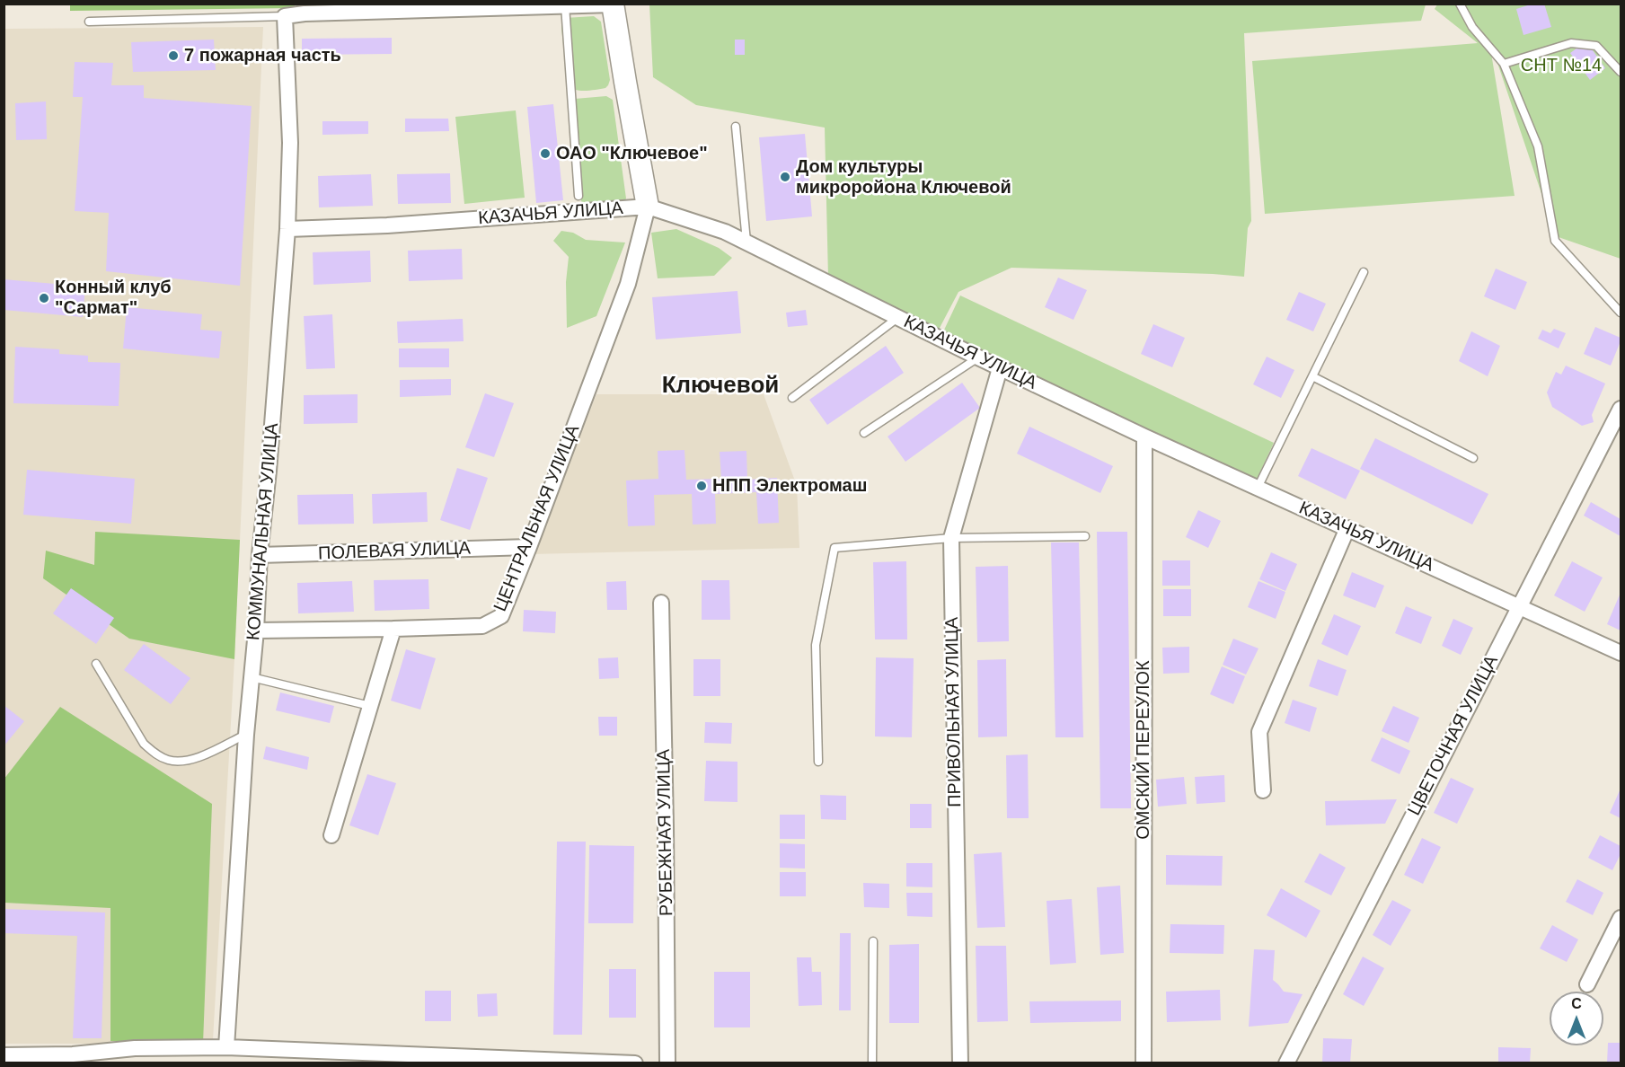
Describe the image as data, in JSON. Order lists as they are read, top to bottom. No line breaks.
{"streets":{"street":["КАЗАЧЬЯ УЛИЦА","ЦЕНТРАЛЬНАЯ УЛИЦА","КОММУНАЛЬНАЯ УЛИЦА","ПОЛЕВАЯ УЛИЦА","ПРИВОЛЬНАЯ УЛИЦА","ЦВЕТОЧНАЯ УЛИЦА","ОМСКИЙ ПЕРЕУЛОК","РУБЕЖНАЯ УЛИЦА"]},"crossings":[["КАЗАЧЬЯ УЛИЦА","ЦЕНТРАЛЬНАЯ УЛИЦА"],["КАЗАЧЬЯ УЛИЦА","КОММУНАЛЬНАЯ УЛИЦА"],["КАЗАЧЬЯ УЛИЦА","ПРИВОЛЬНАЯ УЛИЦА"],["КАЗАЧЬЯ УЛИЦА","ЦВЕТОЧНАЯ УЛИЦА"],["КАЗАЧЬЯ УЛИЦА","ОМСКИЙ ПЕРЕУЛОК"],["ЦЕНТРАЛЬНАЯ УЛИЦА","КОММУНАЛЬНАЯ УЛИЦА"],["ЦЕНТРАЛЬНАЯ УЛИЦА","ПОЛЕВАЯ УЛИЦА"],["КОММУНАЛЬНАЯ УЛИЦА","ПОЛЕВАЯ УЛИЦА"]],"districts":["Ключевой"],"parks":["СНТ №14"],"places":["7 пожарная часть","ОАО \"Ключевое\"","Дом культуры микроройона Ключевой","Конный клуб \"Сармат\"","НПП Электромаш"],"north":"top"}
